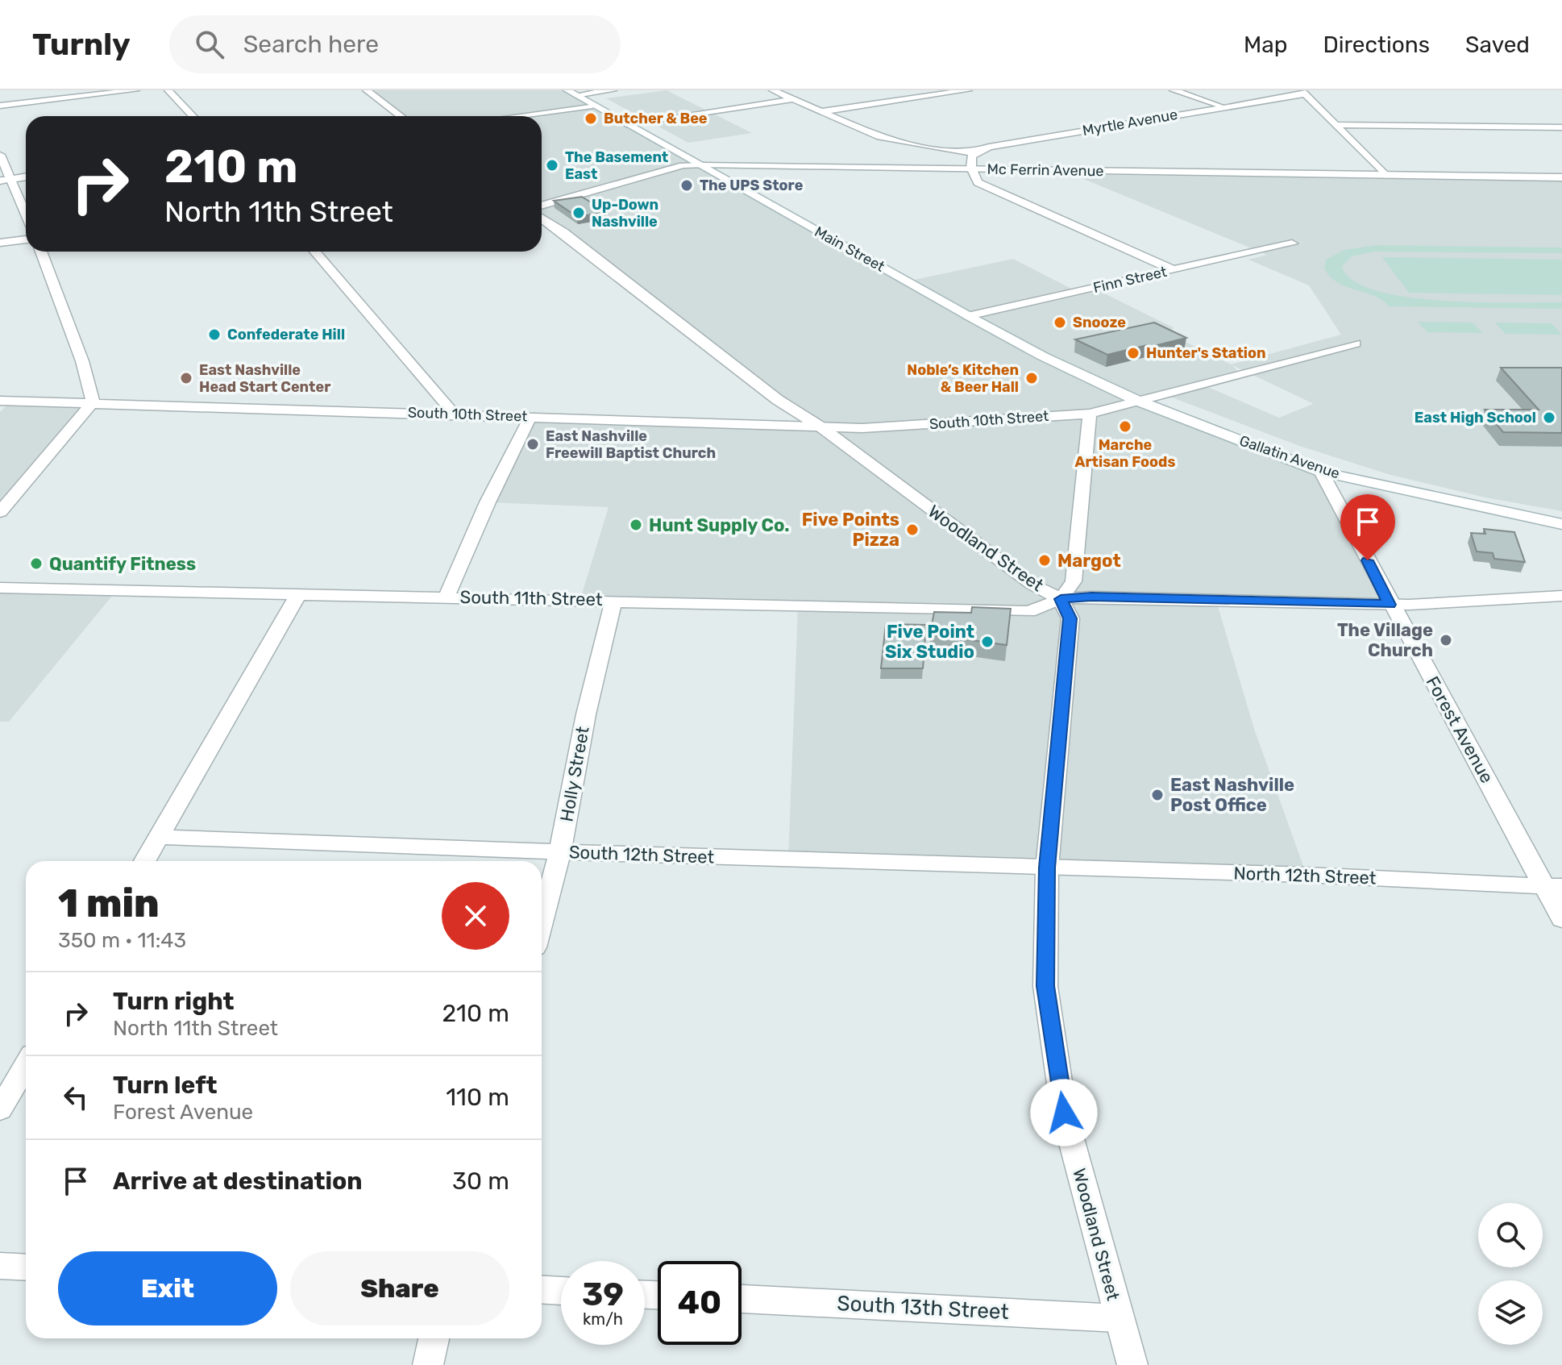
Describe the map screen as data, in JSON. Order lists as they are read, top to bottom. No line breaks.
{"streets":{"street":["Myrtle Avenue","Mc Ferrin Avenue","Main Street","Finn Street","South 10th Street","Gallatin Avenue","Woodland Street","South 11th Street","Forest Avenue","Holly Street","South 12th Street","North 12th Street","South 13th Street"]},"crossings":[["Mc Ferrin Avenue","Main Street"],["Main Street","Finn Street"],["Main Street","South 10th Street"],["Main Street","Gallatin Avenue"],["South 10th Street","Gallatin Avenue"],["South 10th Street","Woodland Street"],["Gallatin Avenue","Forest Avenue"],["Woodland Street","South 11th Street"],["Woodland Street","South 12th Street"],["Woodland Street","North 12th Street"],["Woodland Street","South 13th Street"],["South 11th Street","Forest Avenue"],["South 11th Street","Holly Street"],["Forest Avenue","North 12th Street"],["Holly Street","South 12th Street"],["South 12th Street","North 12th Street"]],"places":["Butcher & Bee","The Basement East","The UPS Store","Up-Down Nashville","Snooze","Confederate Hill","Hunter's Station","East Nashville Head Start Center","Noble’s Kitchen & Beer Hall","East High School","Marche Artisan Foods","East Nashville Freewill Baptist Church","Hunt Supply Co.","Five Points Pizza","Margot","Quantify Fitness","The Village Church","Five Point Six Studio","East Nashville Post Office"],"page":{"header":"Turnly","search":"Search here","nav":["Map","Directions","Saved"],"turn":["210 m","North 11th Street"],"heading":["1 min","350 m · 11:43"],"list":[{"name":"Turn right","note":"North 11th Street","value":"210 m"},{"name":"Turn left","note":"Forest Avenue","value":"110 m"},{"name":"Arrive at destination","value":"30 m"}],"buttons":["Exit","Share"],"speed":"39 km/h","limit":"40"}}
